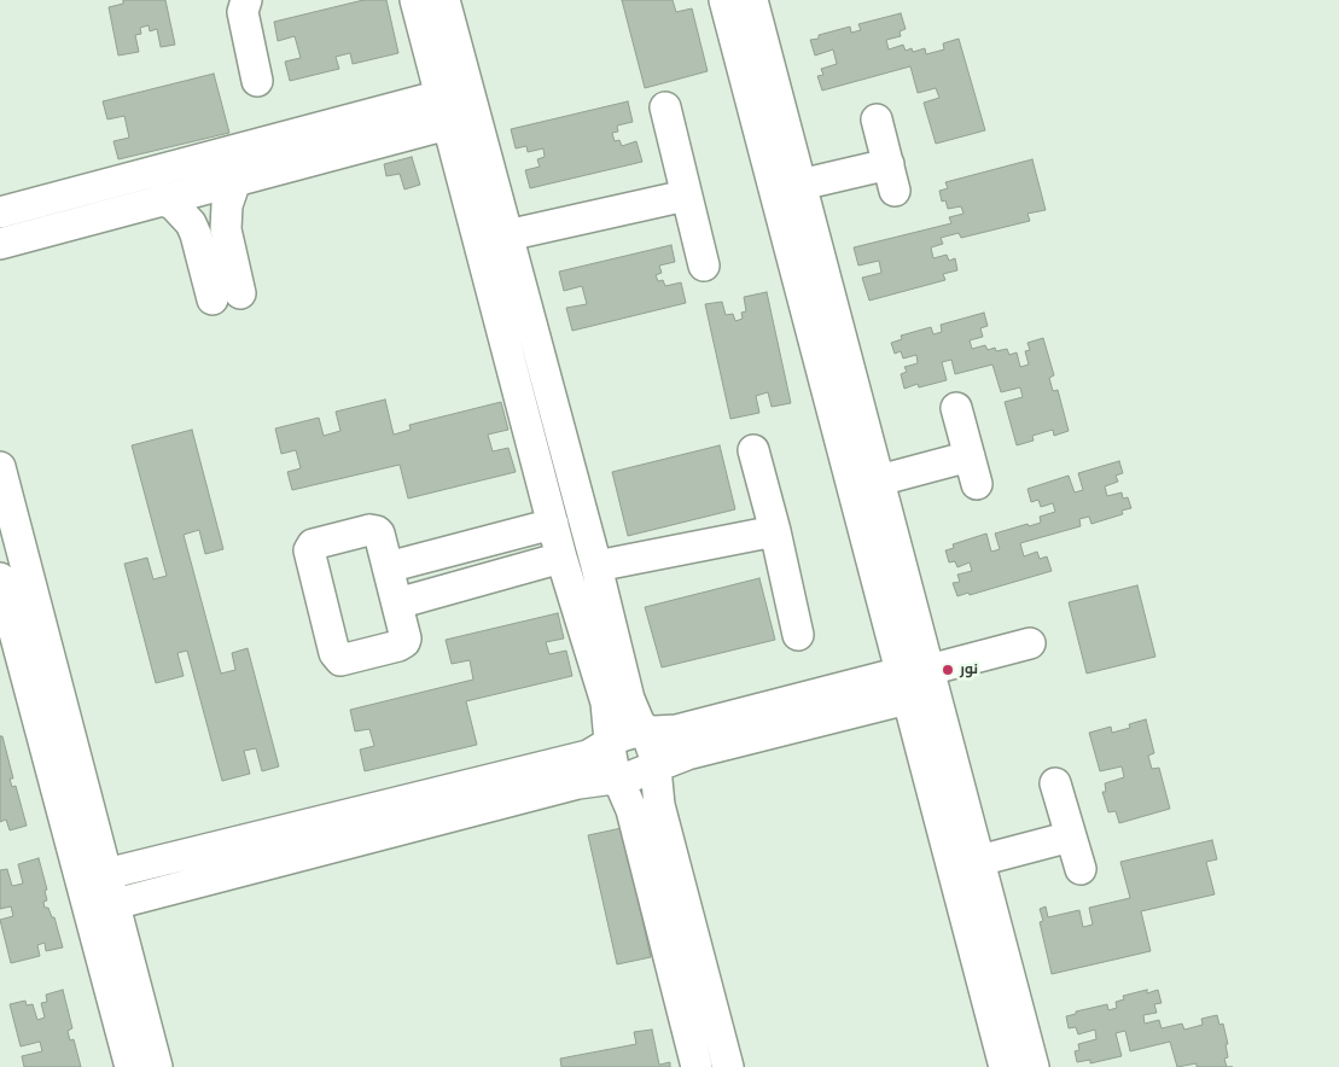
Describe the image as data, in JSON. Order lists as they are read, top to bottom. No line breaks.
{"places":["نور"]}
